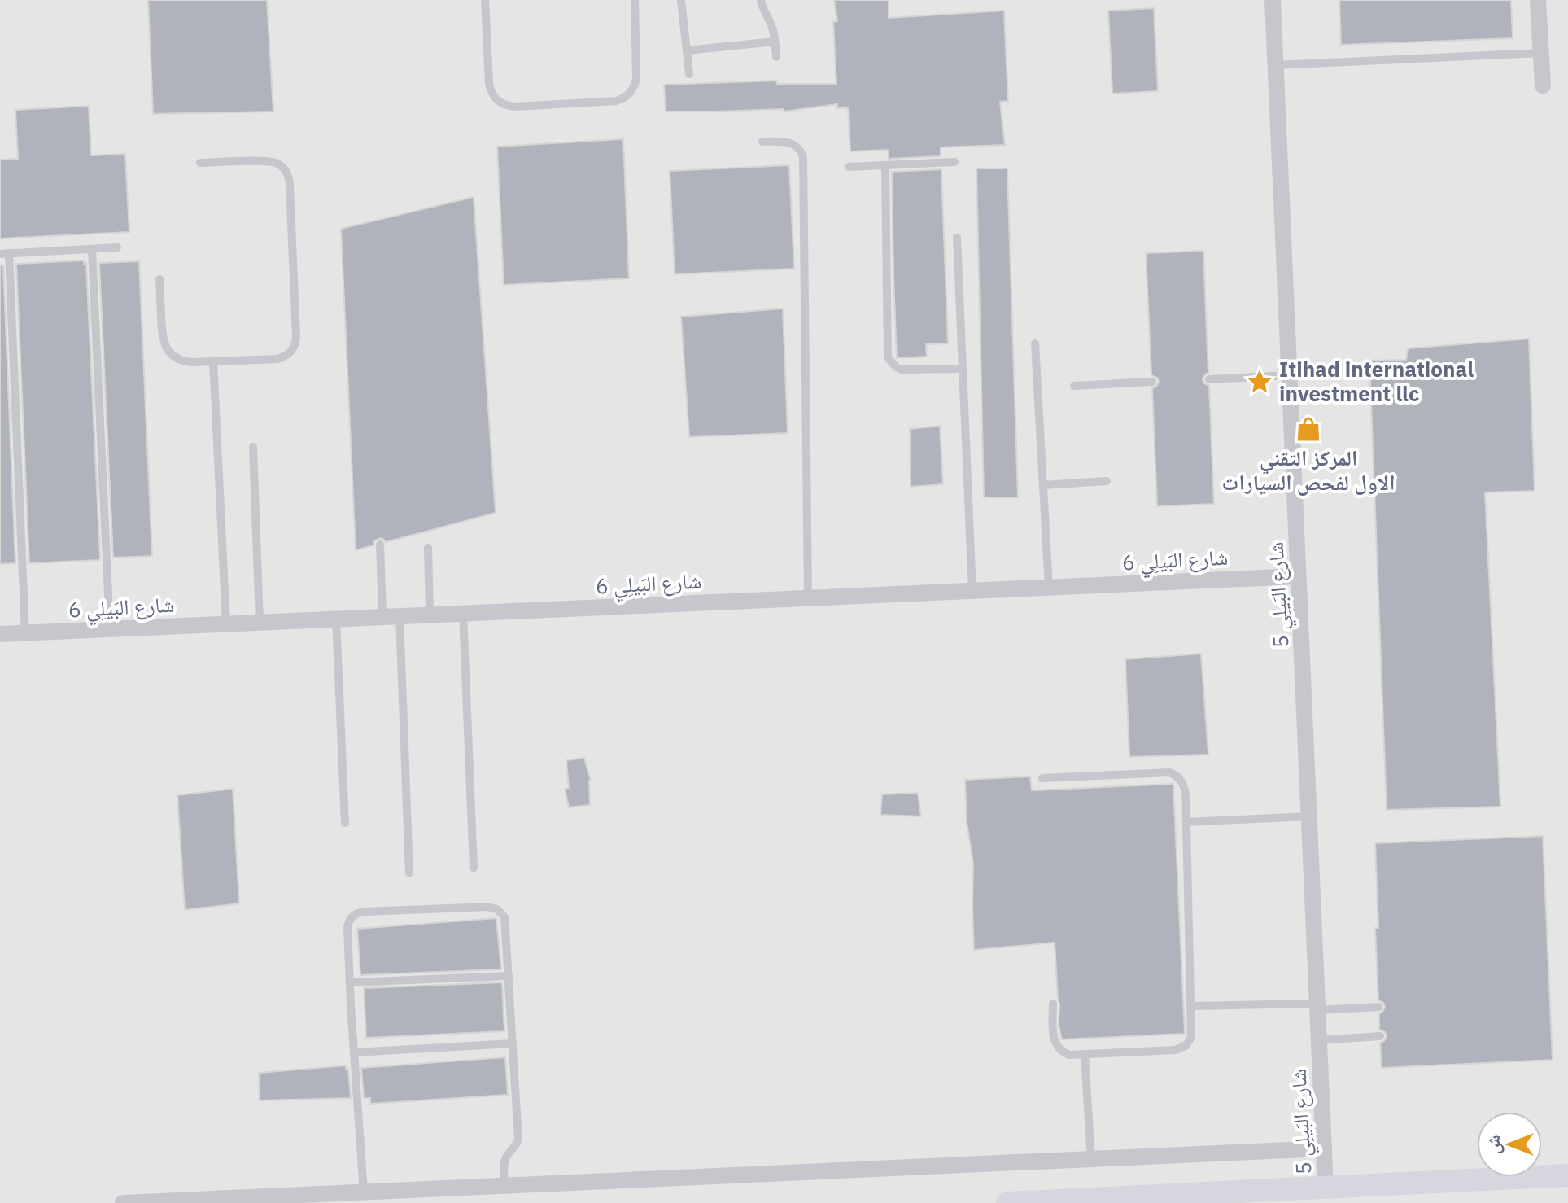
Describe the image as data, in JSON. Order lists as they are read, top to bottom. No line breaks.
{"streets":{"street":["شارع البَيلِي 6","شارع البَيلِي 5"]},"crossings":[["شارع البَيلِي 6","شارع البَيلِي 5"]],"places":{"place":["Itihad international investment llc"],"shop":["المركز التقني الاول لفحص السيارات"]},"north":"left"}
